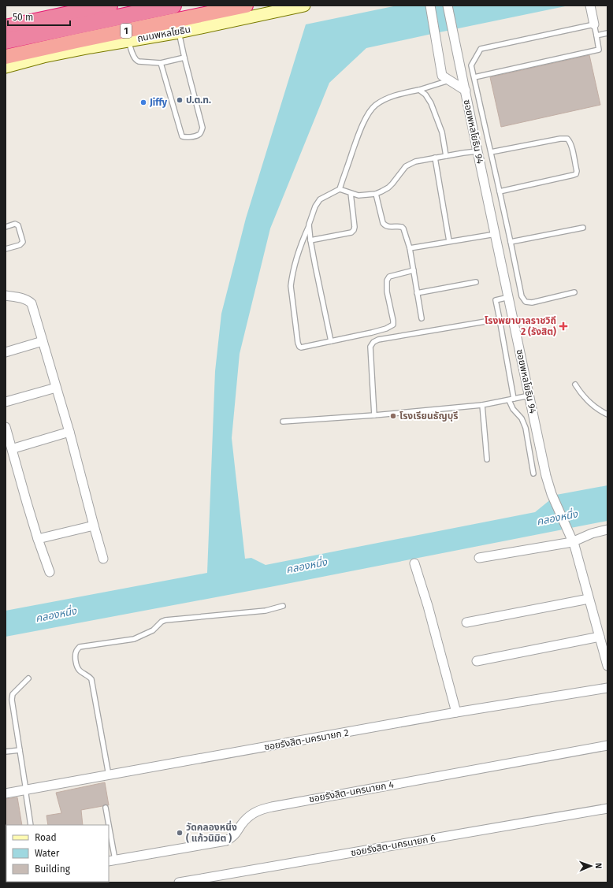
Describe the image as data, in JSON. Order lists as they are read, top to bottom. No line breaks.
{"streets":{"highway":["1","ถนนพหลโยธิน"],"street":["ซอยพหลโยธิน 94","ซอยรังสิต-นครนายก 2","ซอยรังสิต-นครนายก 4","ซอยรังสิต-นครนายก 6"]},"water":["คลองหนึ่ง"],"places":{"other":["ป.ต.ท.","Jiffy","โรงเรียนธัญบุรี","วัดคลองหนึ่ง ( แก้วนิมิต )"],"health":["โรงพยาบาลราชวิถี 2 (รังสิต)"]},"legend":["Road","Water","Building"],"scale_bar":"50 m","north":"right"}
